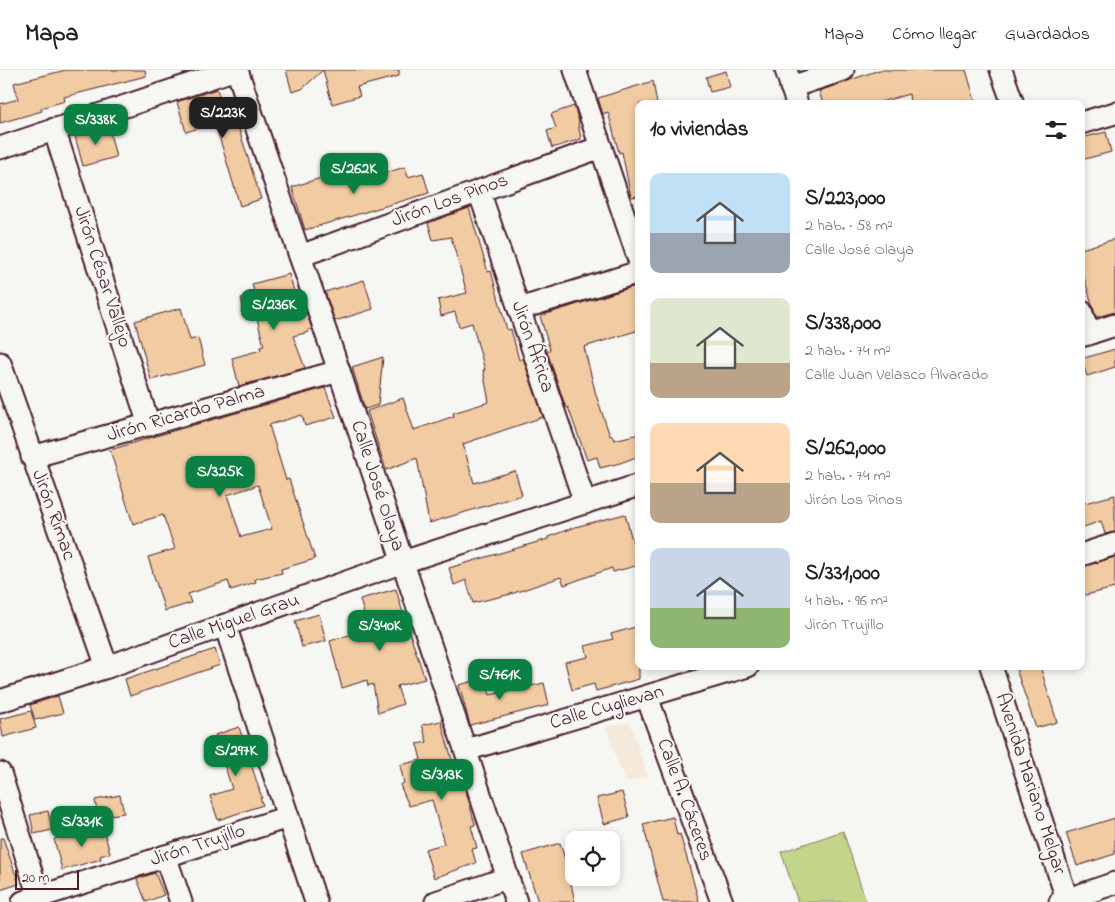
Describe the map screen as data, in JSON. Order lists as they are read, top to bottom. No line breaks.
{"streets":{"street":["Jirón Los Pinos","Jirón César Vallejo","Jirón África","Jirón Ricardo Palma","Calle José Olaya","Jirón Rímac","Calle Miguel Grau","Calle Cuglievan","Avenida Mariano Melgar","Calle A. Cáceres","Jirón Trujillo"]},"crossings":[["Jirón Los Pinos","Jirón África"],["Jirón Los Pinos","Calle José Olaya"],["Jirón César Vallejo","Jirón Ricardo Palma"],["Jirón África","Calle Miguel Grau"],["Jirón Ricardo Palma","Calle José Olaya"],["Jirón Ricardo Palma","Jirón Rímac"],["Calle José Olaya","Calle Miguel Grau"],["Calle José Olaya","Calle Cuglievan"],["Jirón Rímac","Calle Miguel Grau"],["Calle Cuglievan","Calle A. Cáceres"]],"scale_bar":"20 m","page":{"header":"Mapa","nav":["Mapa","Cómo llegar","Guardados"],"price":["S/223K","S/338K","S/262K","S/236K","S/325K","S/340K","S/761K","S/297K","S/313K","S/331K"],"heading":"10 viviendas","list":[{"name":"S/223,000","note":"2 hab. · 58 m² · Calle José Olaya"},{"name":"S/338,000","note":"2 hab. · 74 m² · Calle Juan Velasco Alvarado"},{"name":"S/262,000","note":"2 hab. · 74 m² · Jirón Los Pinos"},{"name":"S/331,000","note":"4 hab. · 96 m² · Jirón Trujillo"}],"scale":"20 m"}}
